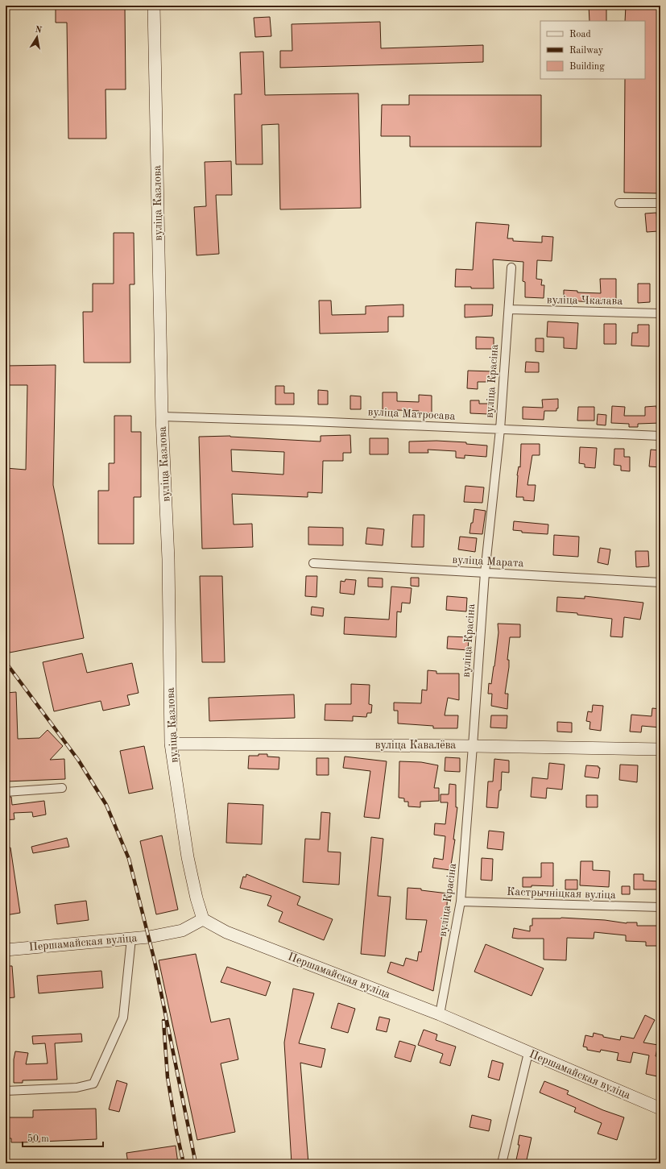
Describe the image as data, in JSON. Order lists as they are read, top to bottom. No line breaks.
{"streets":{"main road":["вуліца Казлова","вуліца Кавалёва","Першамайская вуліца"],"street":["вуліца Чкалава","вуліца Красіна","вуліца Матросава","вуліца Марата","Кастрычніцкая вуліца"]},"crossings":[["вуліца Казлова","вуліца Матросава"],["вуліца Казлова","вуліца Кавалёва"],["вуліца Казлова","Першамайская вуліца"],["вуліца Чкалава","вуліца Красіна"],["вуліца Красіна","вуліца Матросава"],["вуліца Красіна","вуліца Марата"],["вуліца Красіна","вуліца Кавалёва"],["вуліца Красіна","Кастрычніцкая вуліца"],["вуліца Красіна","Першамайская вуліца"]],"legend":["Road","Railway","Building"],"scale_bar":"50 m","north":"top"}
